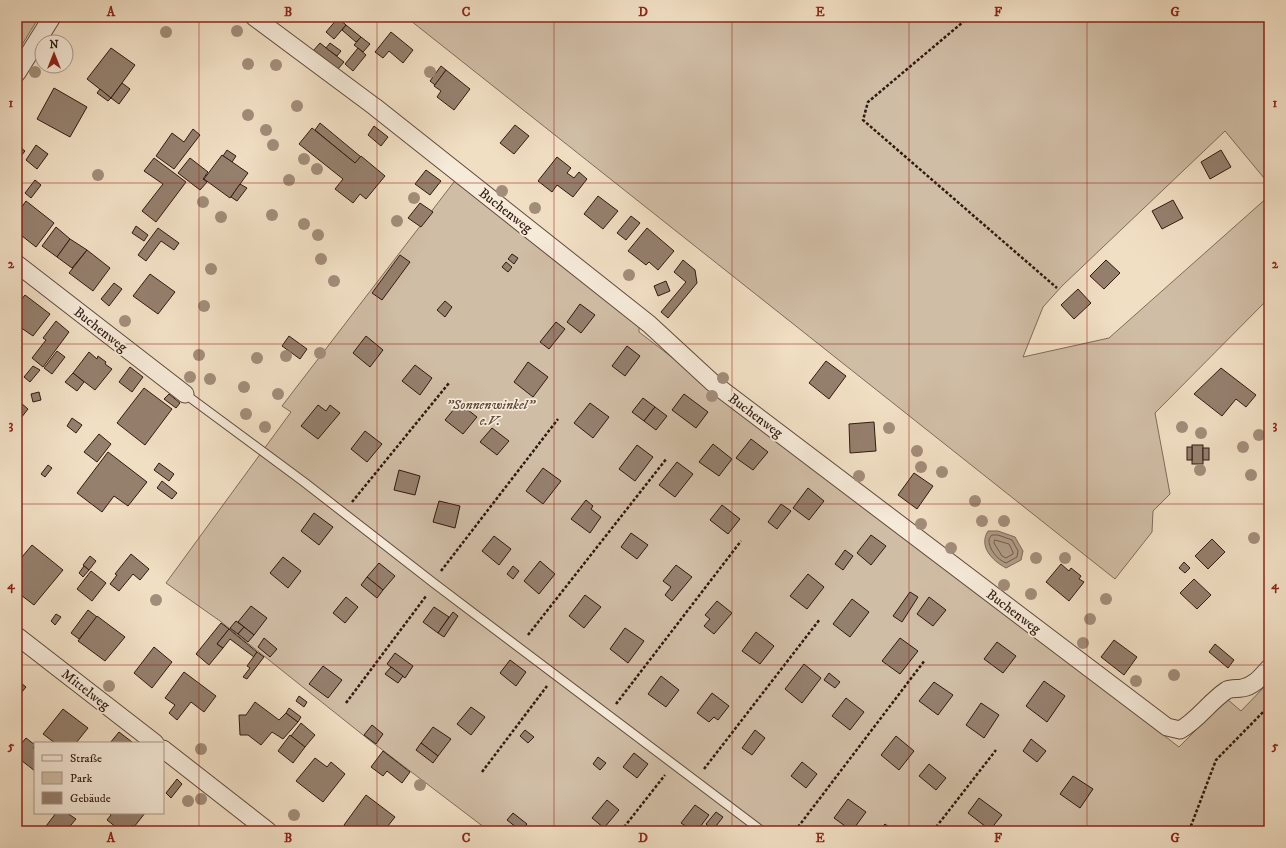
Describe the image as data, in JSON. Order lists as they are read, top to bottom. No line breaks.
{"streets":{"street":["Buchenweg","Mittelweg"]},"parks":["\"Sonnenwinkel\" e.V."],"legend":["Straße","Park","Gebäude"],"north":"top","grid":{"columns":["A","B","C","D","E","F","G"],"rows":["1","2","3","4","5"]}}
